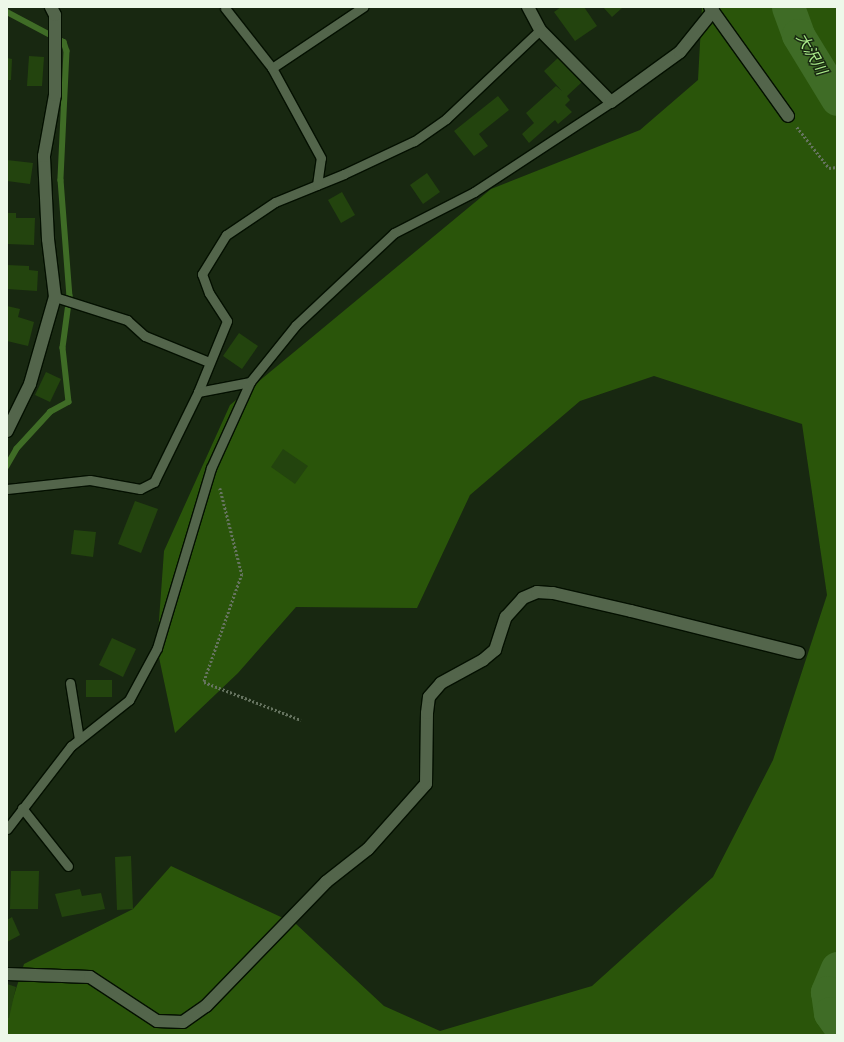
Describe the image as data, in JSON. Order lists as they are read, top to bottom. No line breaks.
{"water":["大沢川"]}
